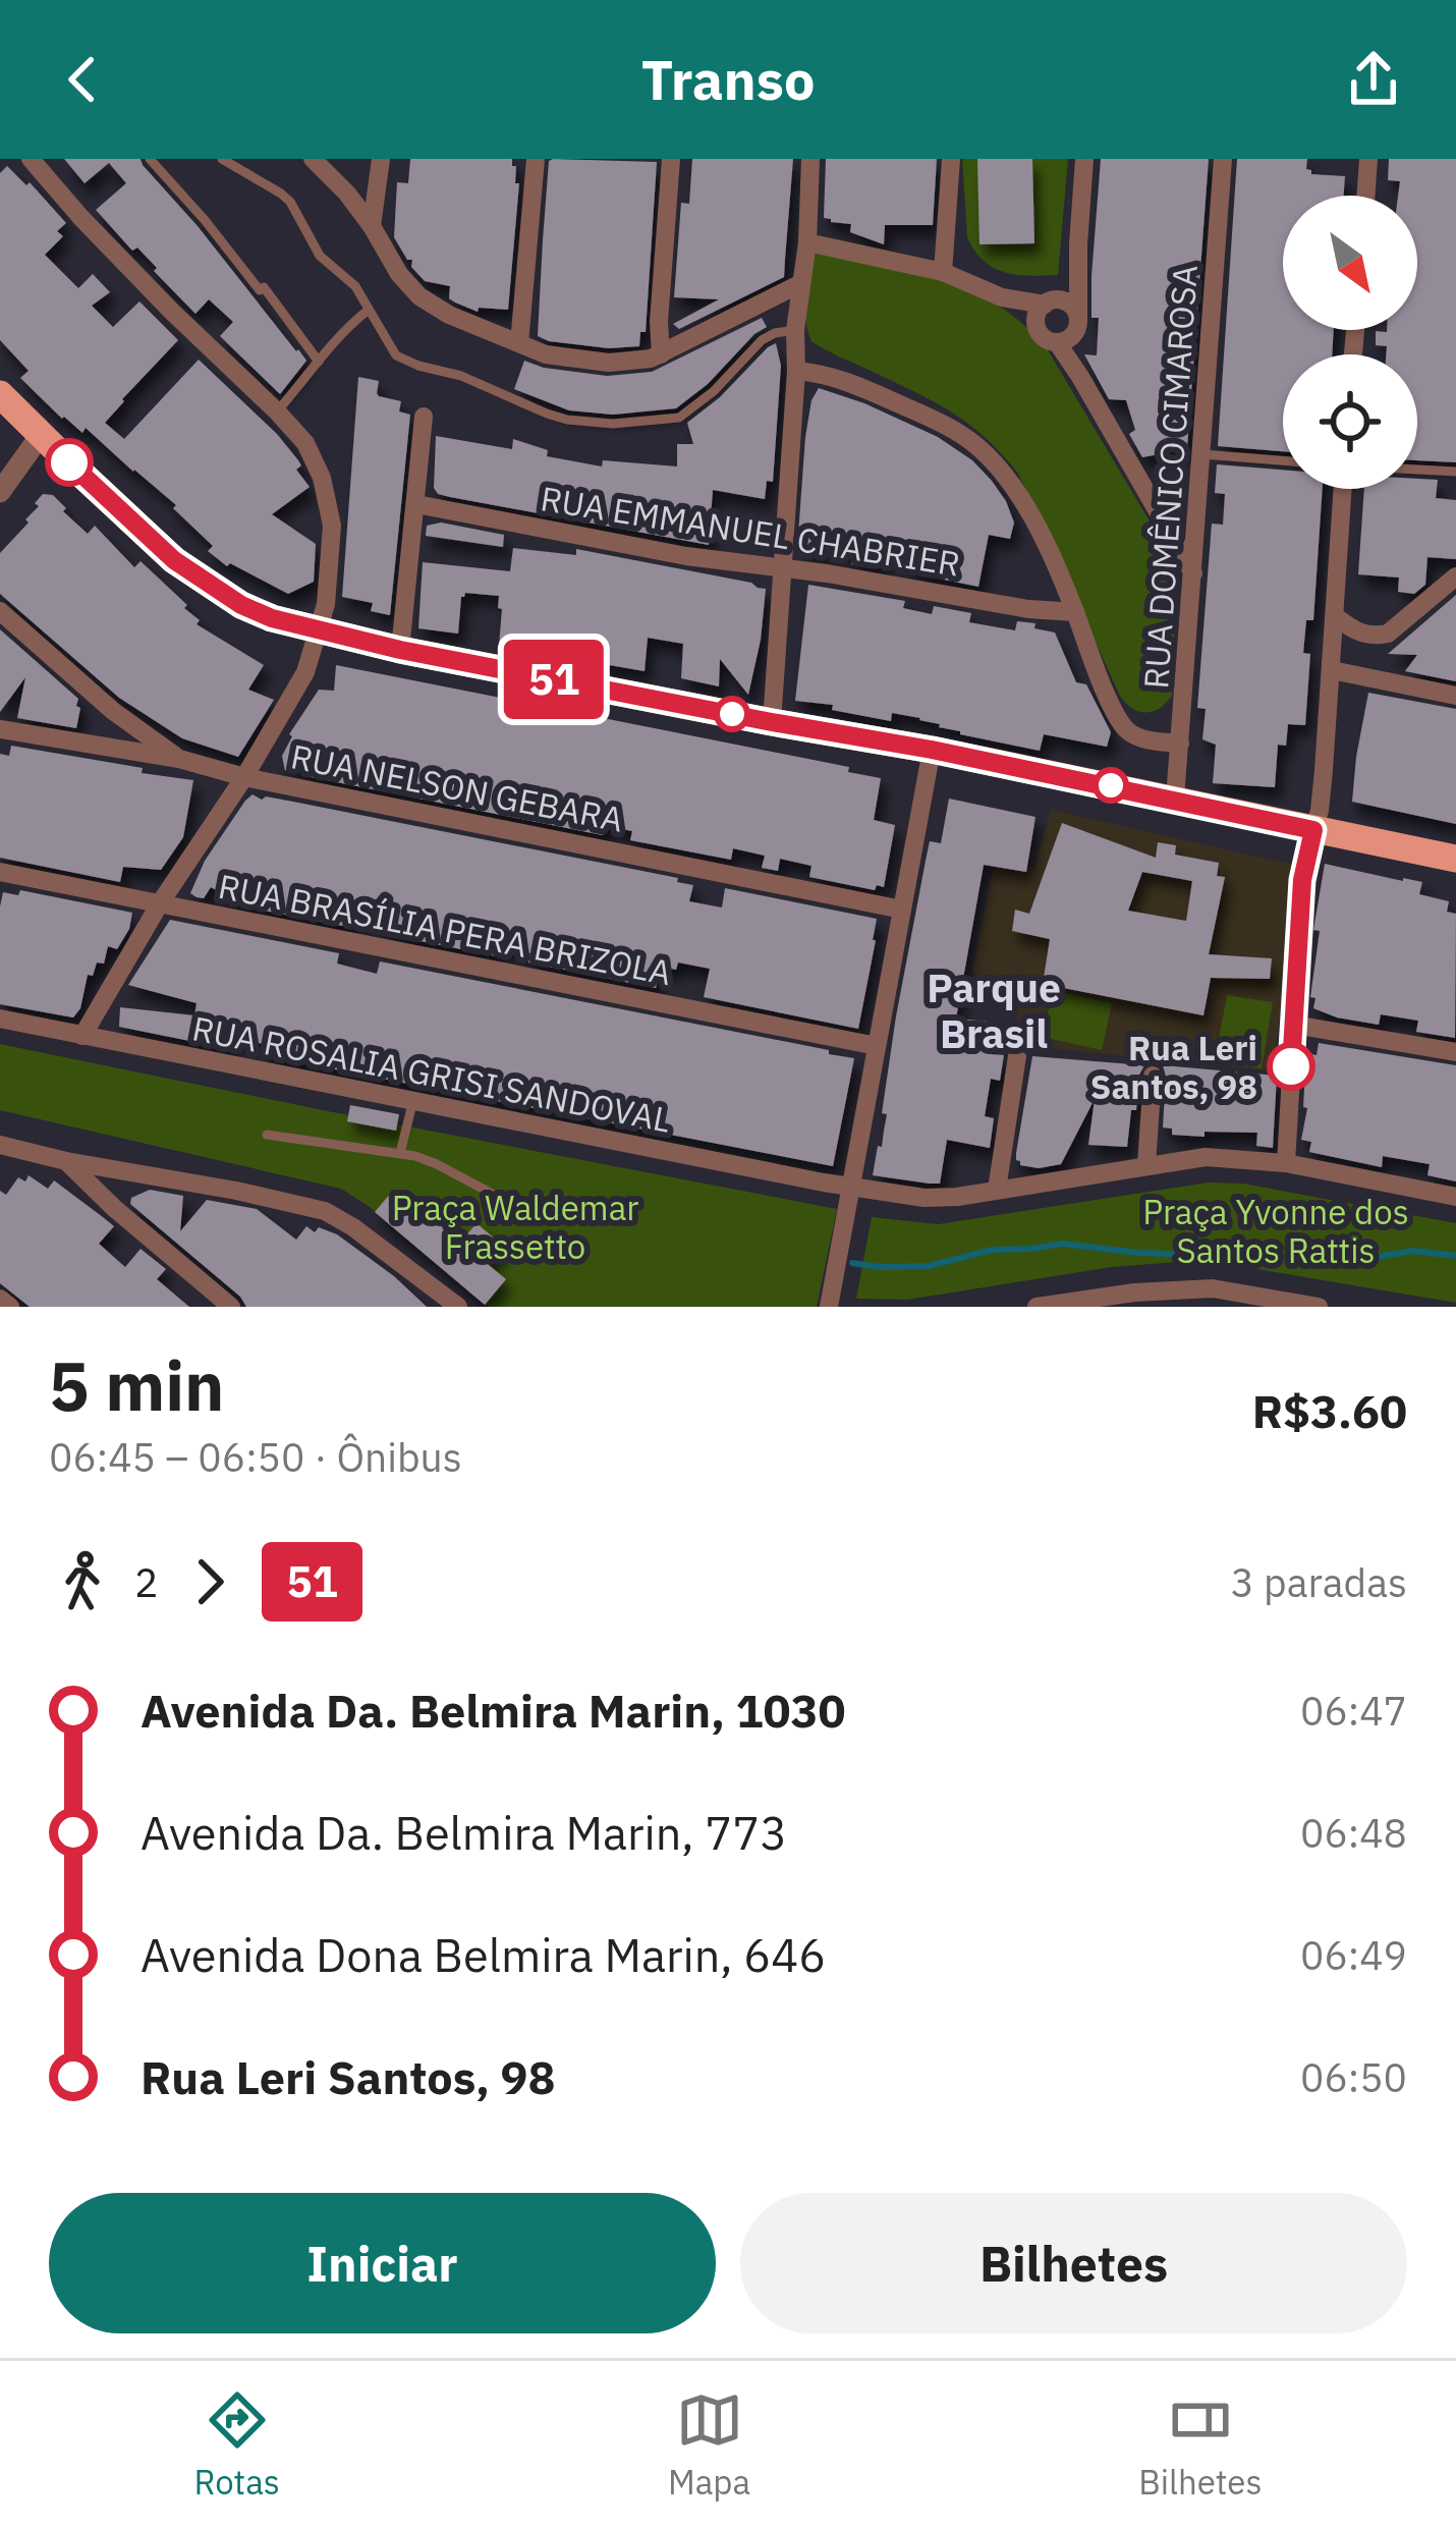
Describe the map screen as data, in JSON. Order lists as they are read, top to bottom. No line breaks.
{"streets":{"street":["RUA DOMÊNICO CIMAROSA","RUA EMMANUEL CHABRIER","RUA NELSON GEBARA","RUA BRASÍLIA PERA BRIZOLA","RUA ROSALIA GRISI SANDOVAL"]},"districts":["Parque Brasil"],"parks":["Praça Waldemar Frassetto","Praça Yvonne dos Santos Rattis"],"places":["Rua Leri Santos, 98"],"lines":["bus line 51"],"north":"bottom right","page":{"header":"Transo","on_map":"51","heading":["5 min","06:45 – 06:50 · Ônibus","R$3.60"],"legs":["2","51","3 paradas"],"list":[{"name":"Avenida Da. Belmira Marin, 1030","value":"06:47"},{"name":"Avenida Da. Belmira Marin, 773","value":"06:48"},{"name":"Avenida Dona Belmira Marin, 646","value":"06:49"},{"name":"Rua Leri Santos, 98","value":"06:50"}],"buttons":["Iniciar","Bilhetes"],"tabs":["Rotas","Mapa","Bilhetes"]}}
